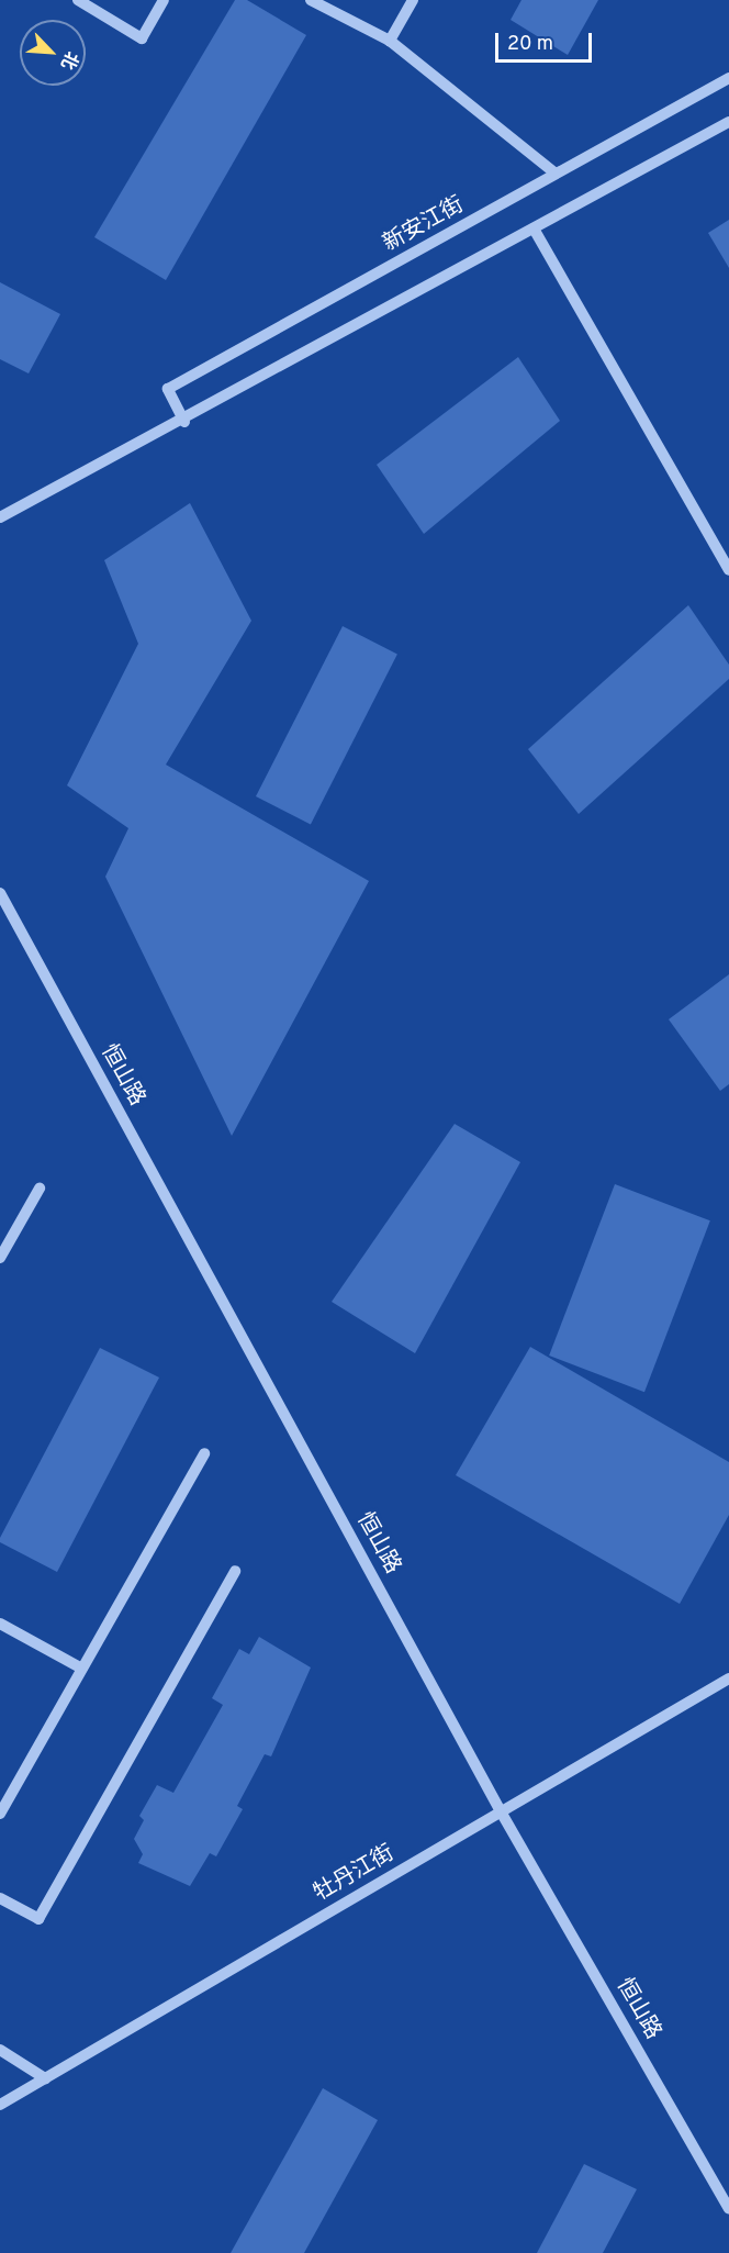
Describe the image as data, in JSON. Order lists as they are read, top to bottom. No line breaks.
{"streets":{"street":["新安江街","恒山路","牡丹江街"]},"crossings":[["恒山路","牡丹江街"]],"scale_bar":"20 m","north":"bottom right"}
